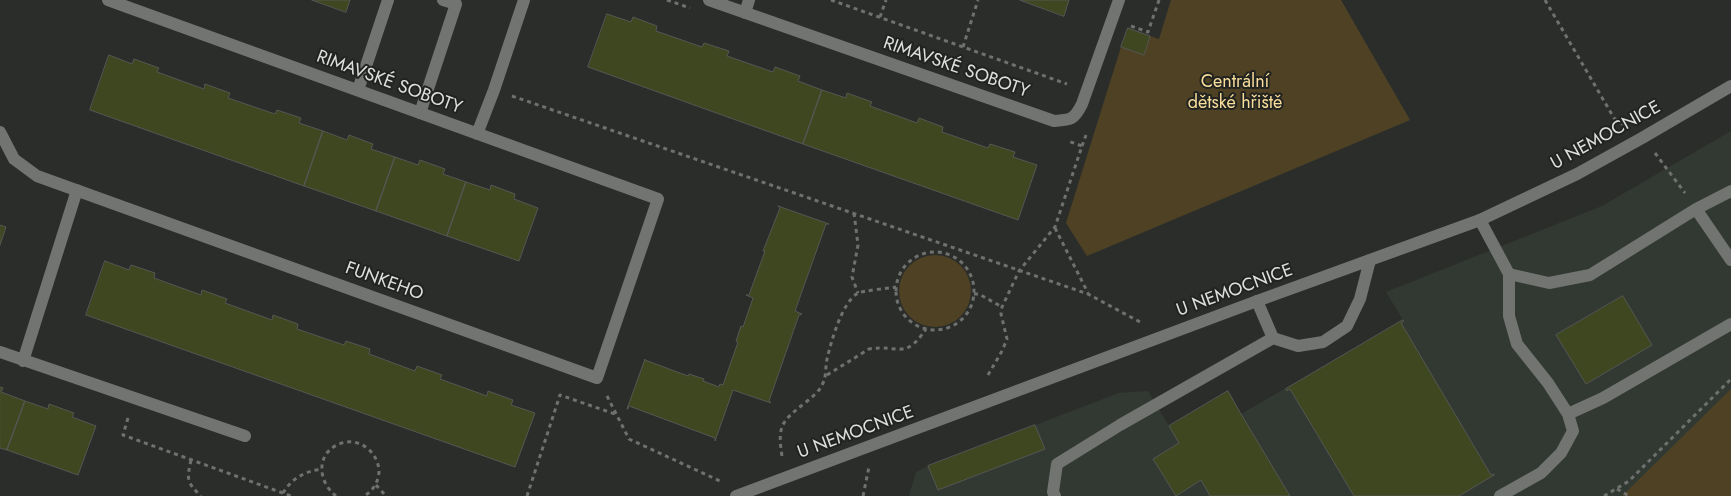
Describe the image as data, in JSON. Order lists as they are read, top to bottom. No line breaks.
{"streets":{"street":["RIMAVSKÉ SOBOTY","U NEMOCNICE","FUNKEHO"]},"crossings":[["RIMAVSKÉ SOBOTY","FUNKEHO"]],"parks":["Centrální dětské hřiště"]}
